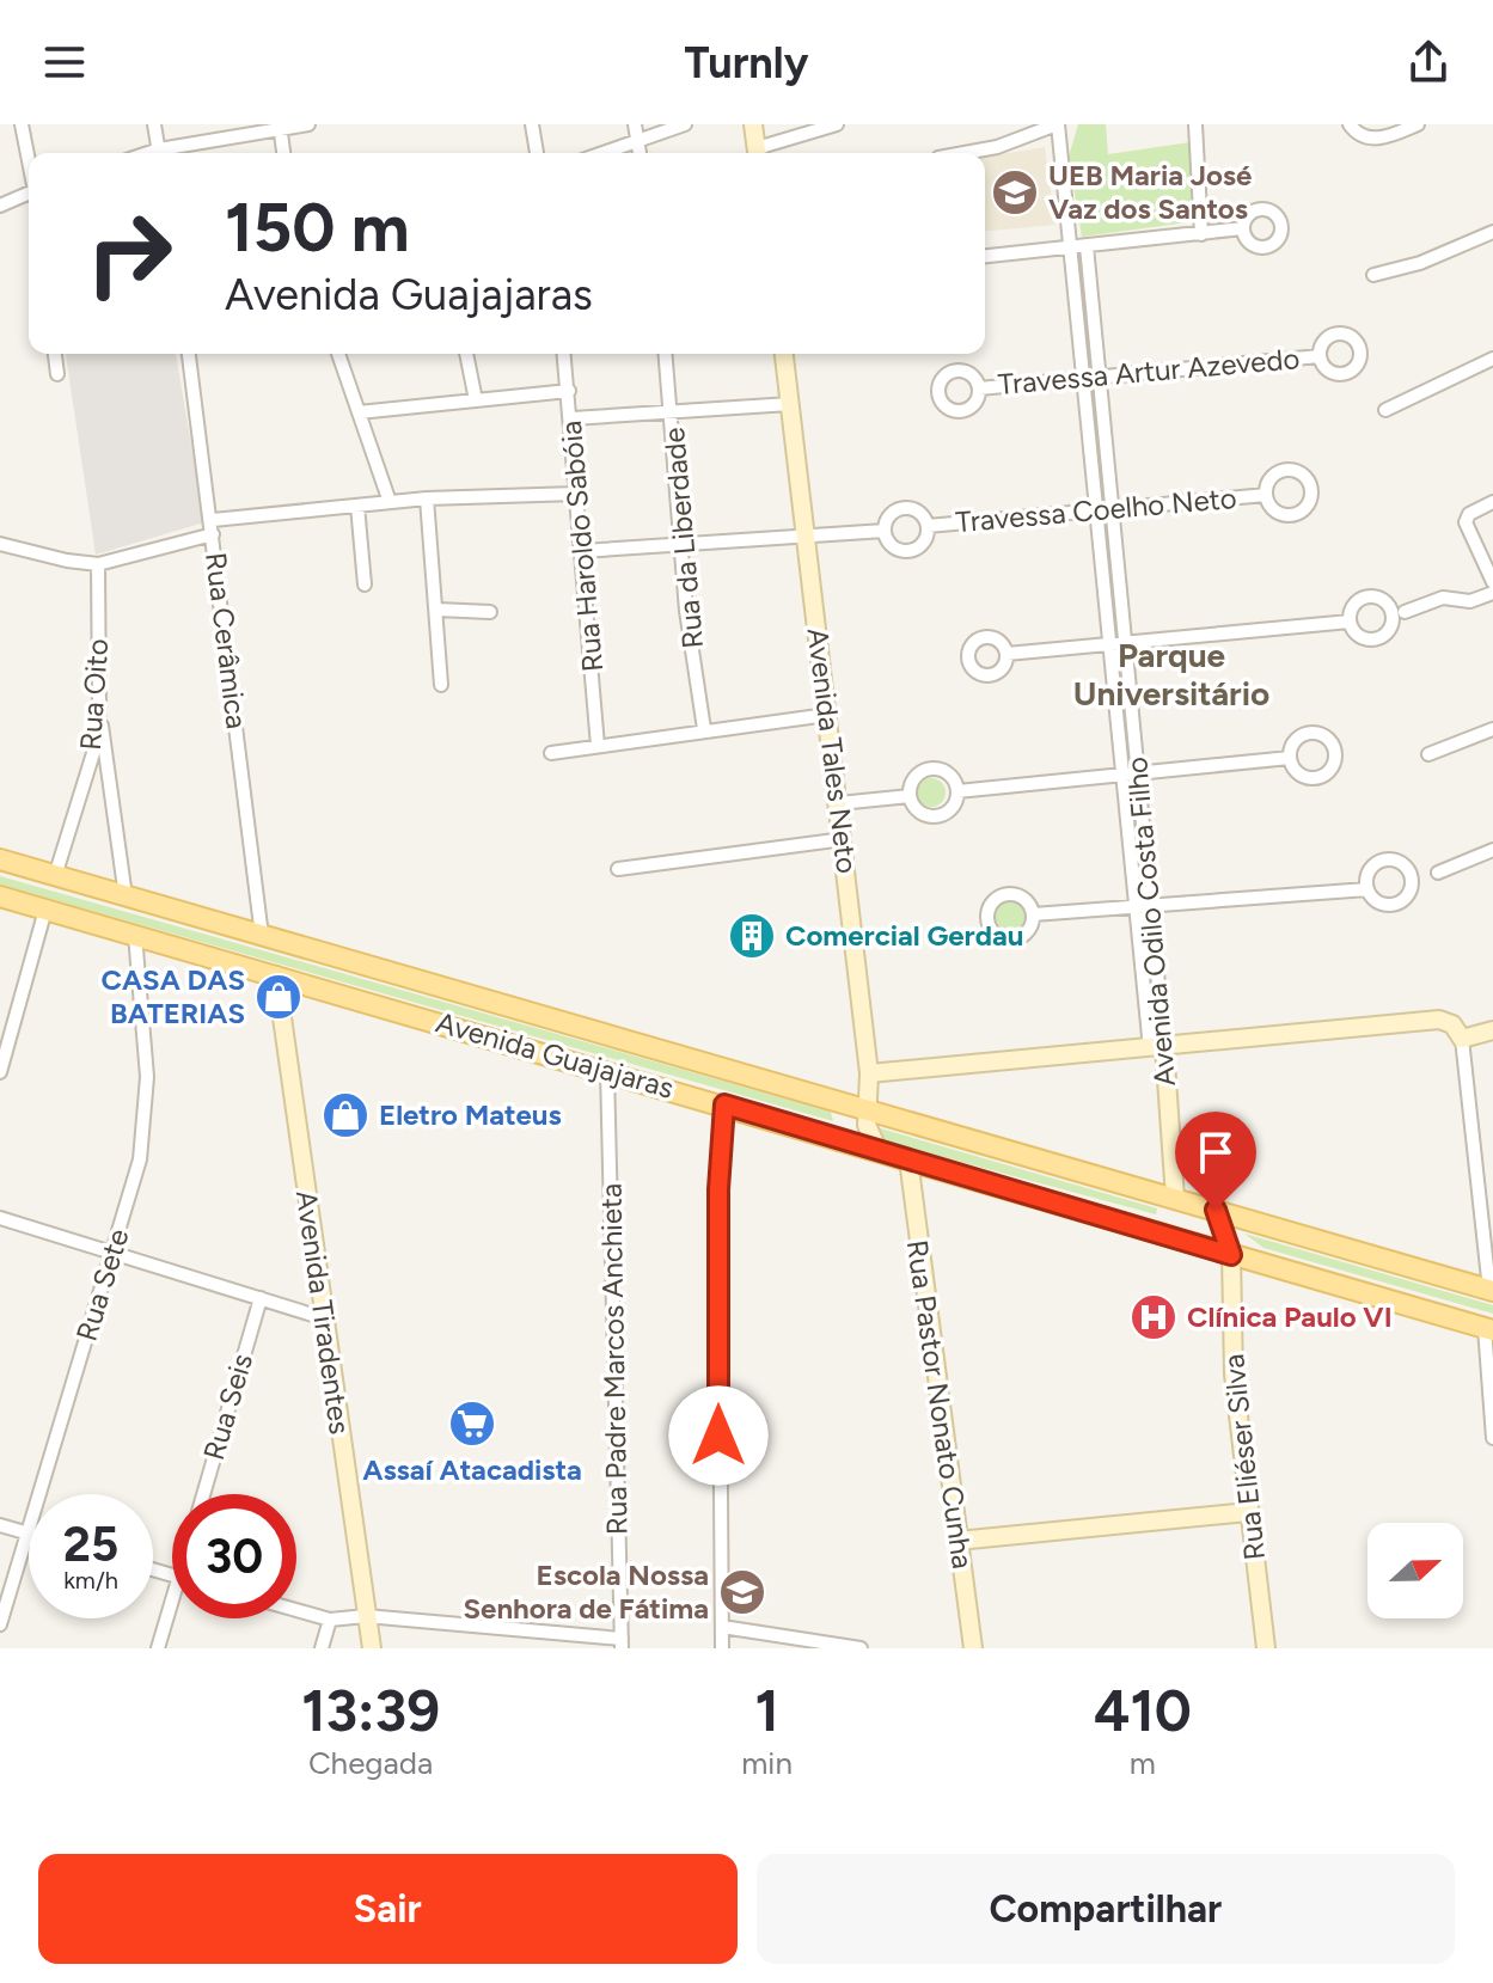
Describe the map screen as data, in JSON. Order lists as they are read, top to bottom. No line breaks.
{"streets":{"main road":["Avenida Guajajaras"],"street":["Travessa Artur Azevedo","Travessa Coelho Neto","Rua da Liberdade","Rua Haroldo Sabóia","Rua Cerâmica","Rua Oito","Avenida Tales Neto","Avenida Odilo Costa Filho","Rua Sete","Avenida Tiradentes","Rua Padre Marcos Anchieta","Rua Pastor Nonato Cunha","Rua Seis","Rua Eliéser Silva"]},"crossings":[["Travessa Artur Azevedo","Avenida Odilo Costa Filho"],["Travessa Coelho Neto","Avenida Odilo Costa Filho"],["Rua Cerâmica","Avenida Guajajaras"],["Rua Oito","Avenida Guajajaras"],["Avenida Tales Neto","Avenida Guajajaras"],["Avenida Odilo Costa Filho","Avenida Guajajaras"],["Avenida Guajajaras","Rua Sete"],["Avenida Guajajaras","Avenida Tiradentes"],["Avenida Guajajaras","Rua Padre Marcos Anchieta"],["Avenida Guajajaras","Rua Pastor Nonato Cunha"],["Avenida Guajajaras","Rua Eliéser Silva"]],"districts":["Parque Universitário"],"places":{"school or university":["UEB Maria José Vaz dos Santos","Escola Nossa Senhora de Fátima"],"building":["Comercial Gerdau"],"shop":["CASA DAS BATERIAS","Eletro Mateus"],"hospital":["Clínica Paulo VI"],"supermarket":["Assaí Atacadista"]},"north":"right","page":{"header":"Turnly","turn":["150 m","Avenida Guajajaras"],"speed":"25 km/h","limit":"30","eta":["13:39","Chegada","1","min","410","m"],"buttons":["Sair","Compartilhar"]}}
